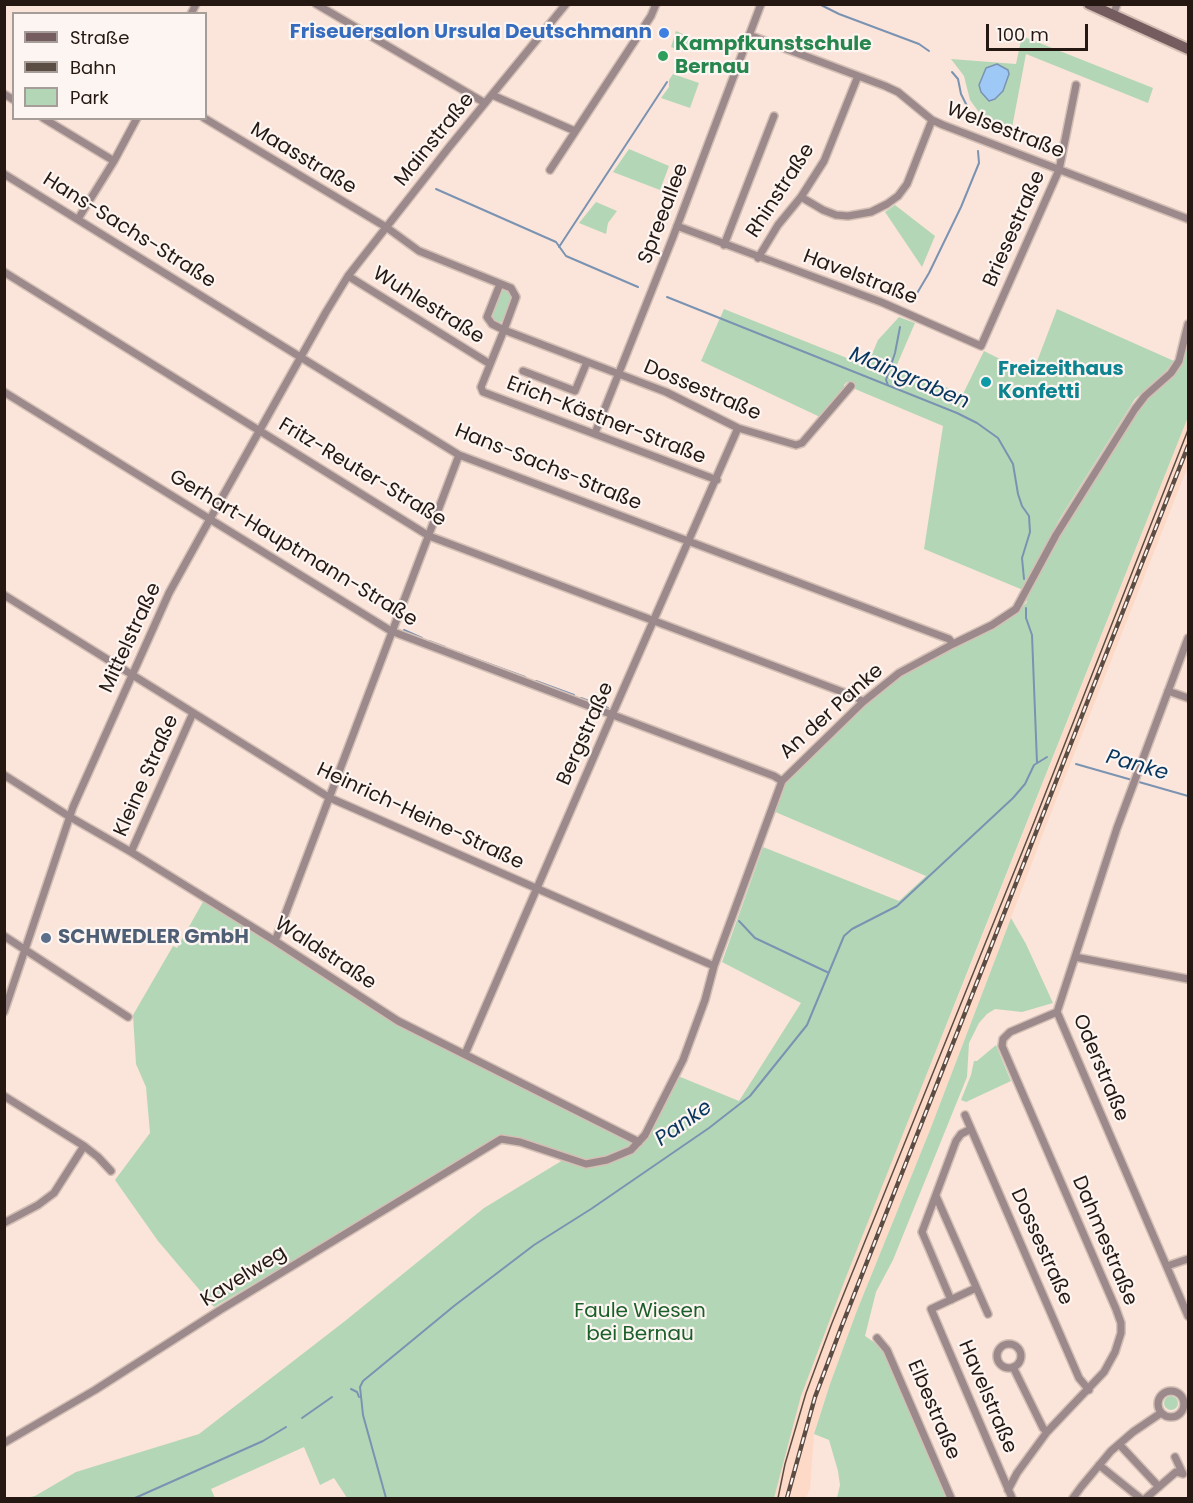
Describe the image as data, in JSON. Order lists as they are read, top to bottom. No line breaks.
{"streets":{"street":["Welsestraße","Mainstraße","Maasstraße","Rhinstraße","Spreeallee","Briesestraße","Hans-Sachs-Straße","Havelstraße","Wuhlestraße","Dossestraße","Erich-Kästner-Straße","Fritz-Reuter-Straße","Gerhart-Hauptmann-Straße","Mittelstraße","An der Panke","Bergstraße","Kleine Straße","Heinrich-Heine-Straße","Waldstraße","Oderstraße","Dahmestraße","Kavelweg","Elbestraße"]},"crossings":[["Welsestraße","Rhinstraße"],["Welsestraße","Spreeallee"],["Welsestraße","Briesestraße"],["Mainstraße","Maasstraße"],["Mainstraße","Wuhlestraße"],["Mainstraße","Mittelstraße"],["Rhinstraße","Havelstraße"],["Spreeallee","Havelstraße"],["Spreeallee","Dossestraße"],["Spreeallee","Erich-Kästner-Straße"],["Briesestraße","Havelstraße"],["Hans-Sachs-Straße","Mittelstraße"],["Hans-Sachs-Straße","An der Panke"],["Hans-Sachs-Straße","Bergstraße"],["Havelstraße","Dahmestraße"],["Wuhlestraße","Erich-Kästner-Straße"],["Dossestraße","Bergstraße"],["Dossestraße","Dahmestraße"],["Erich-Kästner-Straße","Bergstraße"],["Fritz-Reuter-Straße","Mittelstraße"],["Fritz-Reuter-Straße","An der Panke"],["Fritz-Reuter-Straße","Bergstraße"],["Gerhart-Hauptmann-Straße","Mittelstraße"],["Gerhart-Hauptmann-Straße","An der Panke"],["Gerhart-Hauptmann-Straße","Bergstraße"],["Mittelstraße","Heinrich-Heine-Straße"],["Mittelstraße","Waldstraße"],["An der Panke","Heinrich-Heine-Straße"],["An der Panke","Waldstraße"],["An der Panke","Kavelweg"],["Bergstraße","Heinrich-Heine-Straße"],["Bergstraße","Waldstraße"],["Kleine Straße","Heinrich-Heine-Straße"],["Kleine Straße","Waldstraße"],["Waldstraße","Kavelweg"],["Oderstraße","Dahmestraße"]],"water":["Maingraben","Panke"],"parks":["Faule Wiesen bei Bernau"],"places":["Friseuersalon Ursula Deutschmann","Kampfkunstschule Bernau","Freizeithaus Konfetti","SCHWEDLER GmbH"],"legend":["Straße","Bahn","Park"],"scale_bar":"100 m"}
